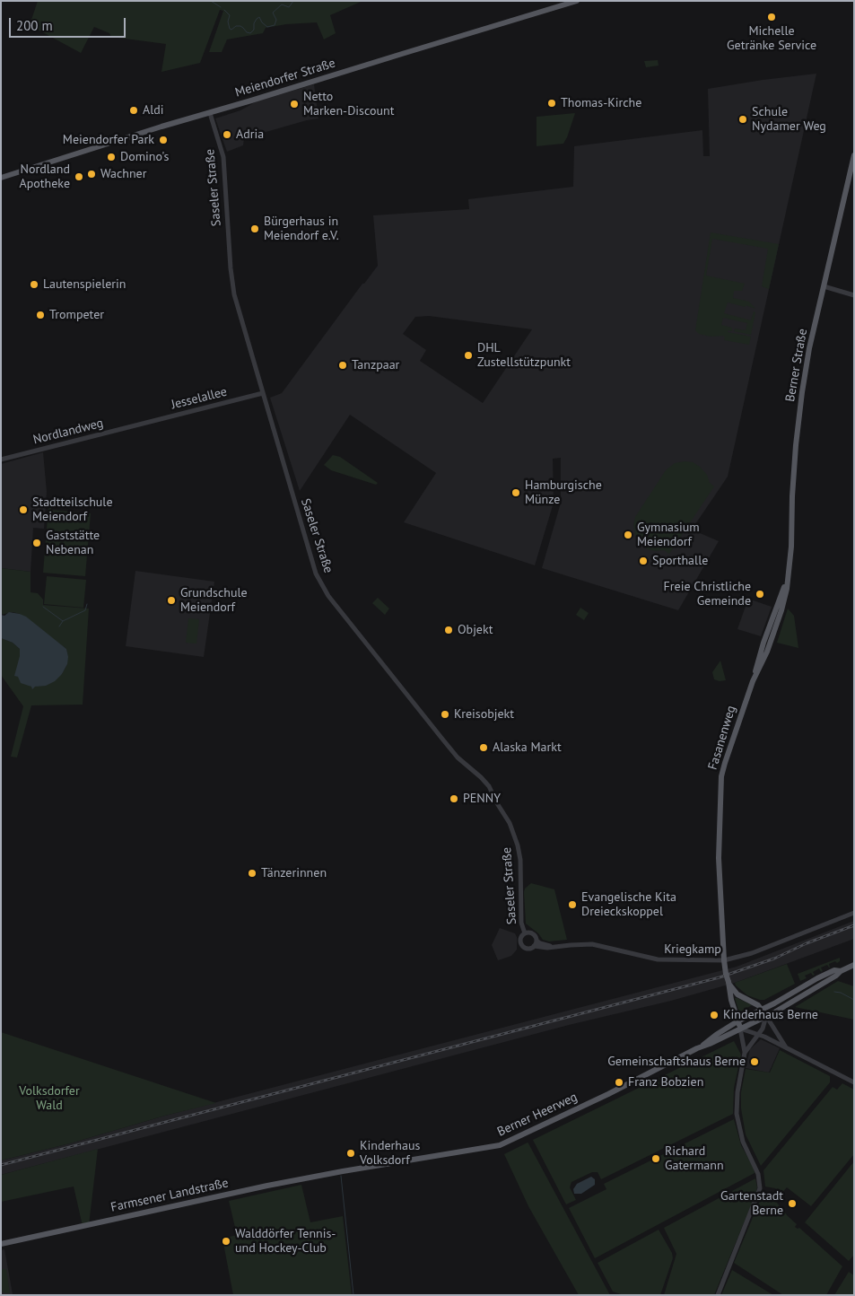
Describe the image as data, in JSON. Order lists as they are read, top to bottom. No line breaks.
{"streets":{"main road":["Meiendorfer Straße","Berner Straße","Fasanenweg","Berner Heerweg","Farmsener Landstraße"],"street":["Saseler Straße","Jesselallee","Nordlandweg","Kriegkamp"]},"crossings":[["Meiendorfer Straße","Saseler Straße"],["Saseler Straße","Jesselallee"],["Saseler Straße","Kriegkamp"],["Berner Straße","Fasanenweg"],["Jesselallee","Nordlandweg"],["Fasanenweg","Kriegkamp"],["Fasanenweg","Berner Heerweg"],["Berner Heerweg","Farmsener Landstraße"]],"parks":["Volksdorfer Wald"],"places":["Michelle Getränke Service","Thomas-Kirche","Netto Marken-Discount","Aldi","Schule Nydamer Weg","Adria","Meiendorfer Park","Domino's","Wachner","Nordland Apotheke","Bürgerhaus in Meiendorf e.V.","Lautenspielerin","Trompeter","DHL Zustellstützpunkt","Tanzpaar","Hamburgische Münze","Stadtteilschule Meiendorf","Gymnasium Meiendorf","Gaststätte Nebenan","Sporthalle","Freie Christliche Gemeinde","Grundschule Meiendorf","Objekt","Kreisobjekt","Alaska Markt","PENNY","Tänzerinnen","Evangelische Kita Dreieckskoppel","Kinderhaus Berne","Gemeinschaftshaus Berne","Franz Bobzien","Kinderhaus Volksdorf","Richard Gatermann","Gartenstadt Berne","Walddörfer Tennis- und Hockey-Club"],"scale_bar":"200 m"}
